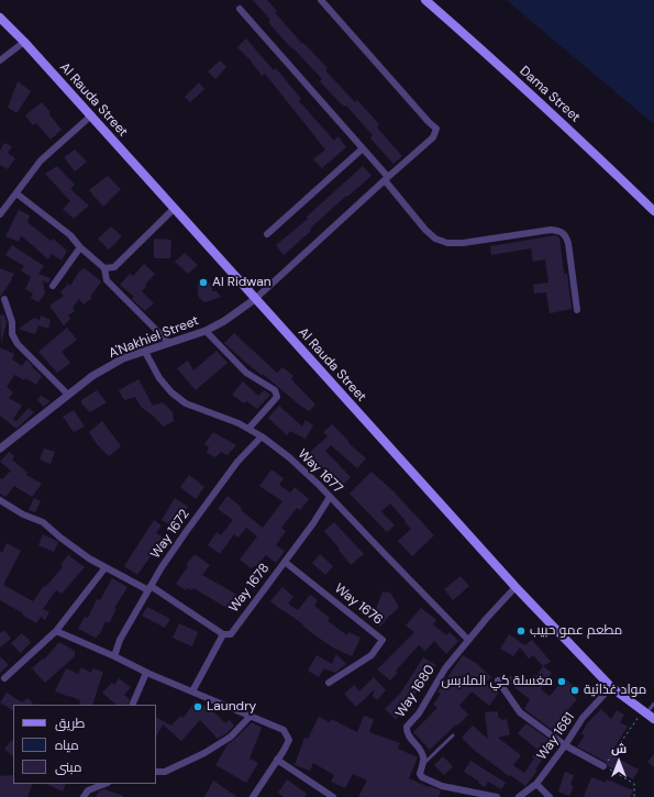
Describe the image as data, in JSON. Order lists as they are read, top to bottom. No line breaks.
{"streets":{"main road":["Dama Street","Al Rauda Street"],"street":["A'Nakhiel Street","Way 1677","Way 1672","Way 1678","Way 1676","Way 1680","Way 1681"]},"crossings":[["Al Rauda Street","A'Nakhiel Street"],["Al Rauda Street","Way 1680"],["Al Rauda Street","Way 1681"],["A'Nakhiel Street","Way 1677"],["Way 1677","Way 1672"],["Way 1677","Way 1678"],["Way 1677","Way 1680"],["Way 1678","Way 1676"]],"places":["Al Ridwan","مطعم عمو حبيب","مغسلة كي الملابس","مواد غذائية","Laundry"],"legend":["طريق","مياه","مبنى"],"north":"top"}
